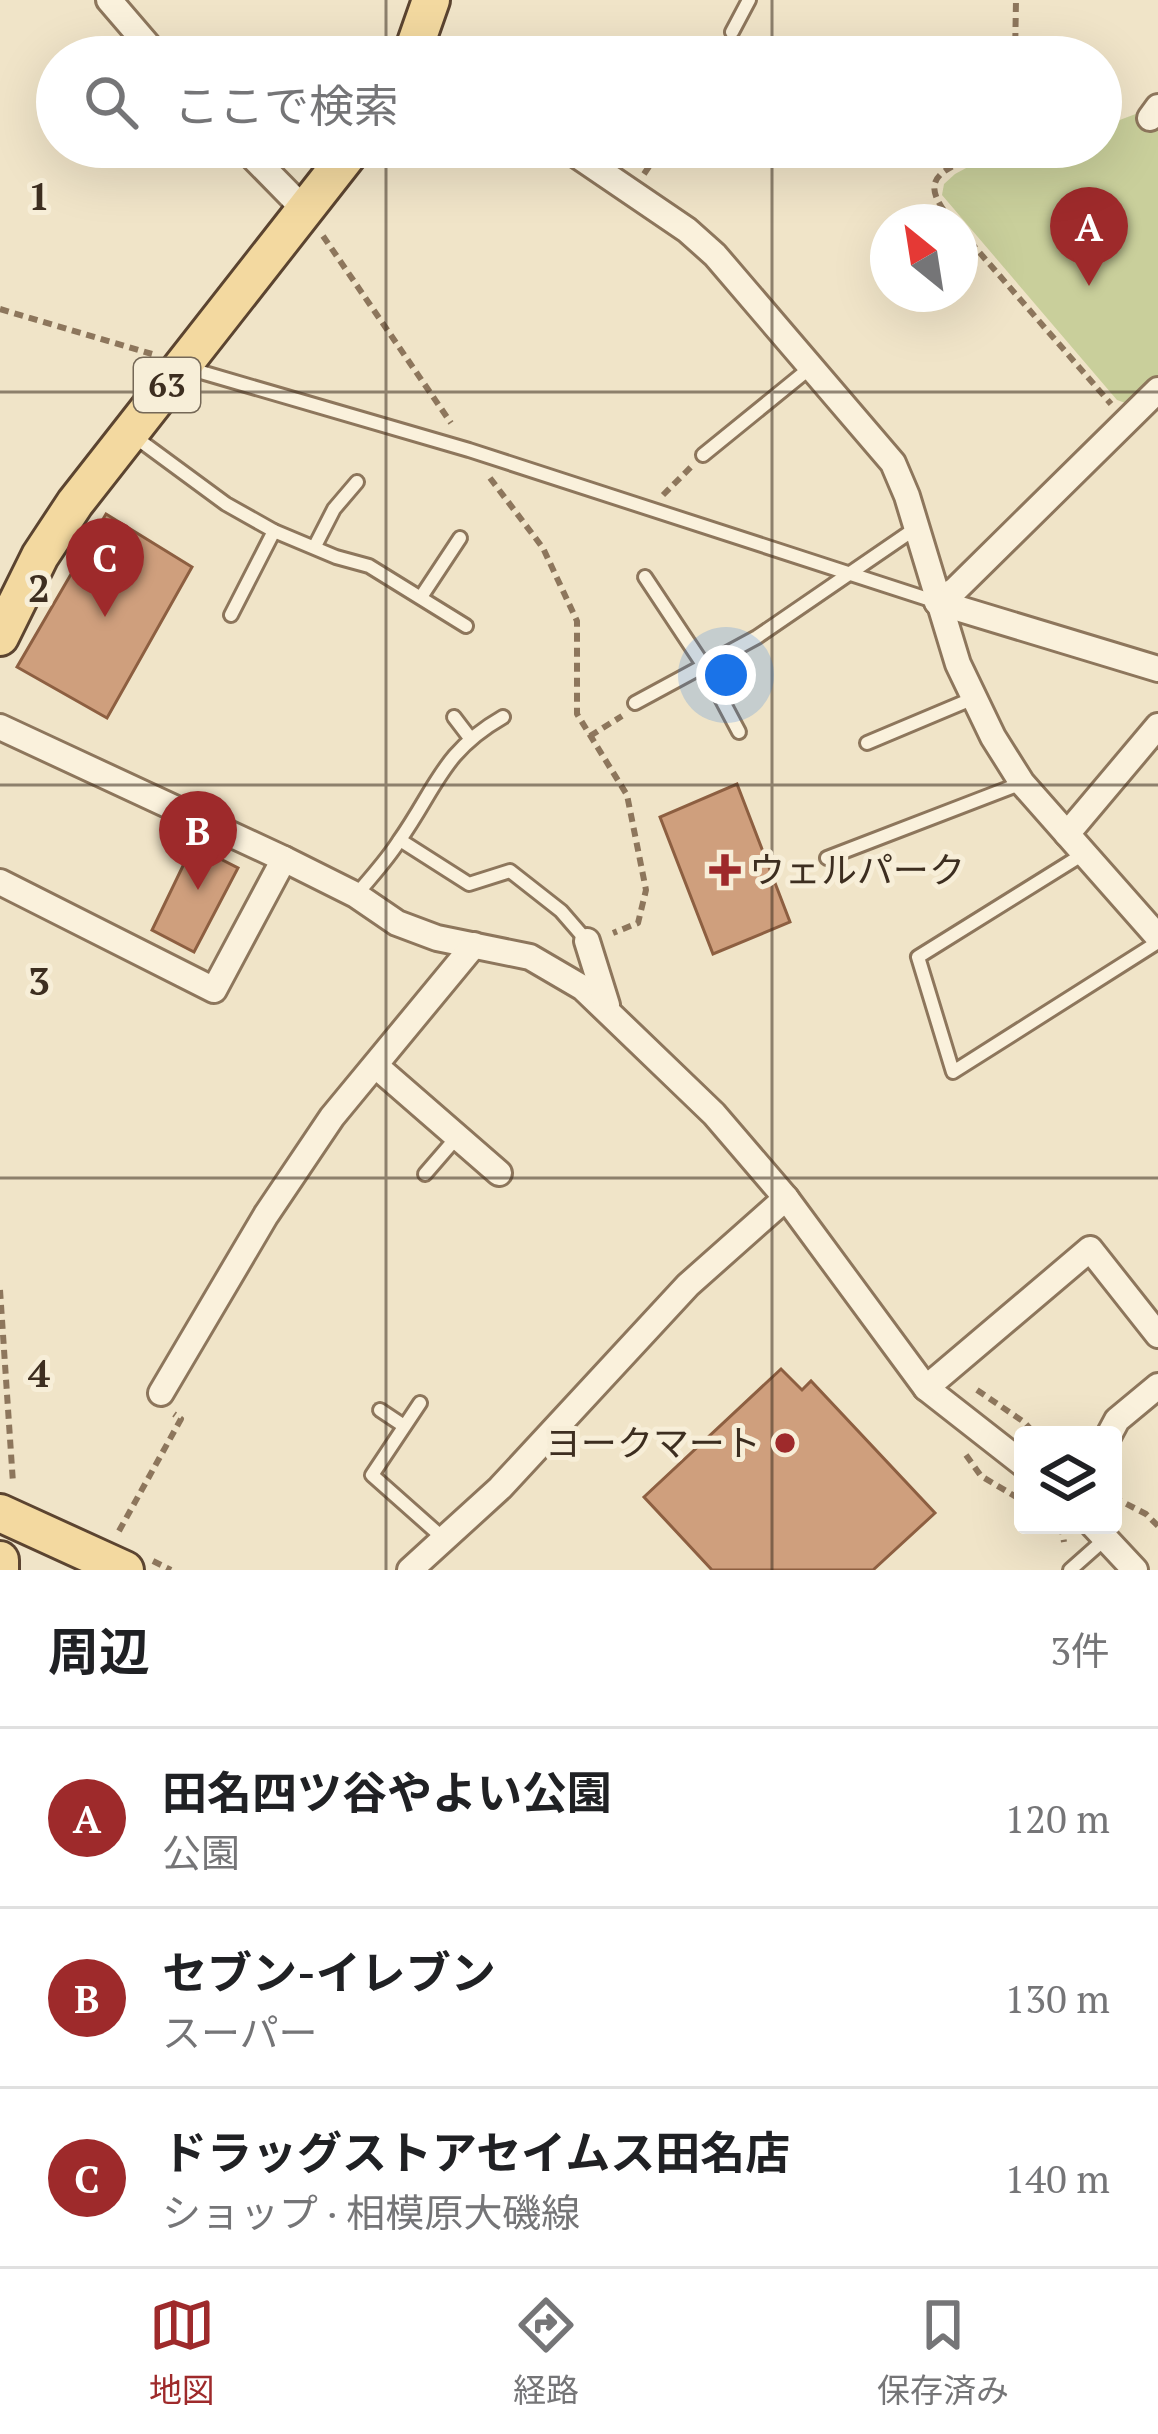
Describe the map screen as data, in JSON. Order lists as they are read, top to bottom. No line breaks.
{"streets":{"main road":["63"]},"places":{"health":["ウェルパーク"],"other":["ヨークマート"]},"north":"top left","page":{"search":"ここで検索","pins":["A","C","B"],"heading":["周辺","3件"],"list":[{"mark":"A","name":"田名四ツ谷やよい公園","note":"公園","value":"120 m"},{"mark":"B","name":"セブン-イレブン","note":"スーパー","value":"130 m"},{"mark":"C","name":"ドラッグストアセイムス田名店","note":"ショップ · 相模原大磯線","value":"140 m"}],"nav":["地図","経路","保存済み"]},"grid":{"rows":["1","2","3","4"]}}
